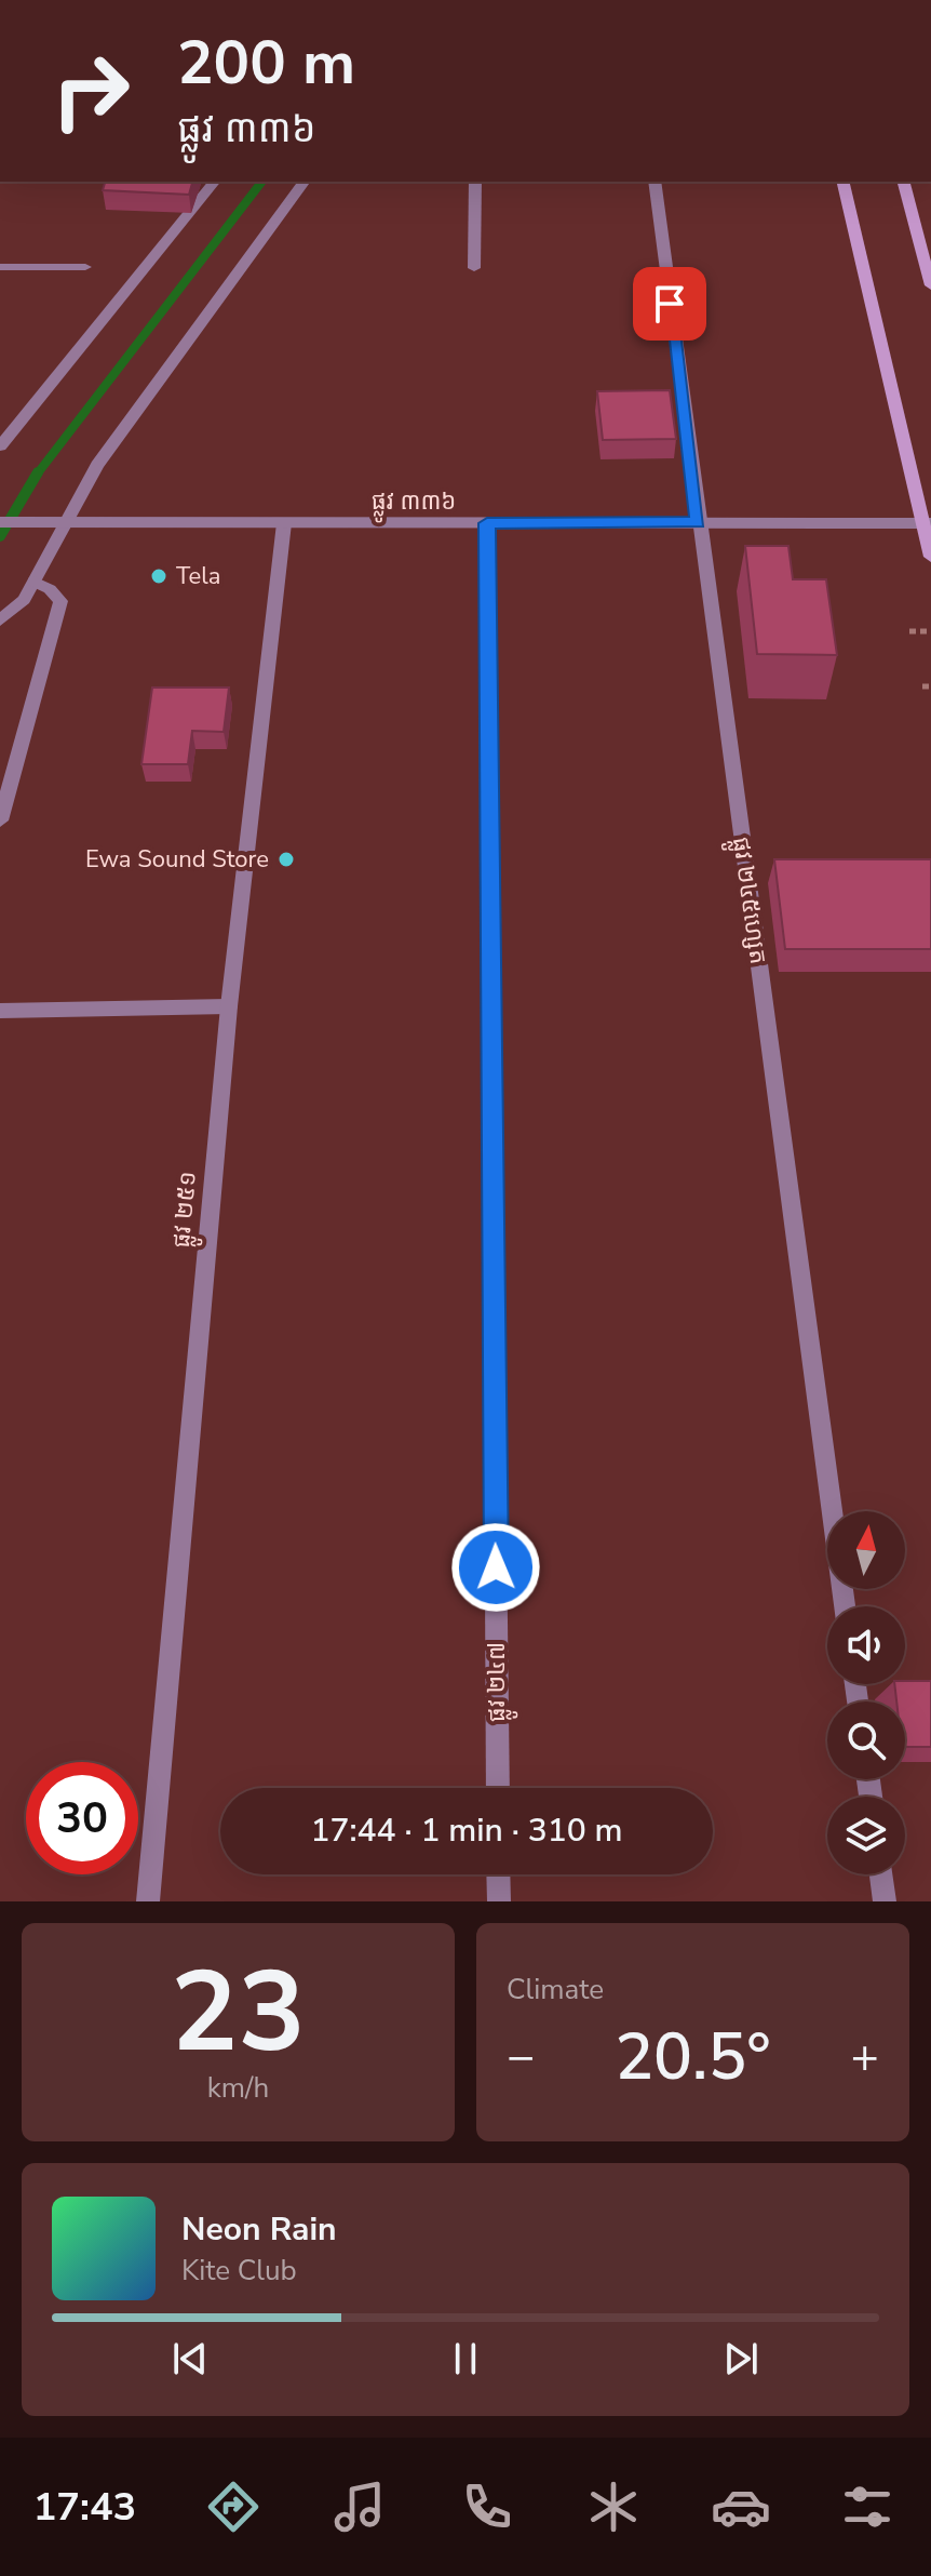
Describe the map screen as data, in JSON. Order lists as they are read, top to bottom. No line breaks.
{"streets":{"street":["ផ្លូវ ៣៣៦","ផ្លូវ ២៤៥ហ្សេត","ផ្លូវ ២៥១","ផ្លូវ ២៤៧"]},"crossings":[["ផ្លូវ ៣៣៦","ផ្លូវ ២៤៥ហ្សេត"],["ផ្លូវ ៣៣៦","ផ្លូវ ២៥១"],["ផ្លូវ ៣៣៦","ផ្លូវ ២៤៧"]],"places":["Tela","Ewa Sound Store"],"north":"top","page":{"turn":["200 m","ផ្លូវ ៣៣៦"],"limit":"30","trip":"17:44 · 1 min · 310 m","tile":[["23","km/h"],"Climate"],"heat":["−","20.5°","+"],"song":["Neon Rain","Kite Club"],"tabs":"17:43"}}
